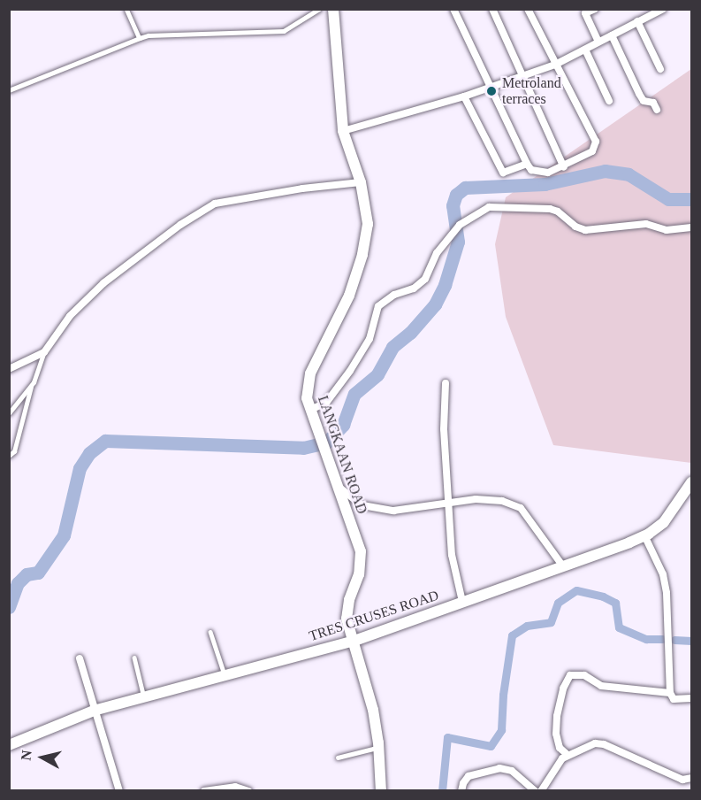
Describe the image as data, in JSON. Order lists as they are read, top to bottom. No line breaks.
{"streets":{"street":["LANGKAAN ROAD","TRES CRUSES ROAD"]},"crossings":[["LANGKAAN ROAD","TRES CRUSES ROAD"]],"places":["Metroland terraces"],"north":"left"}
